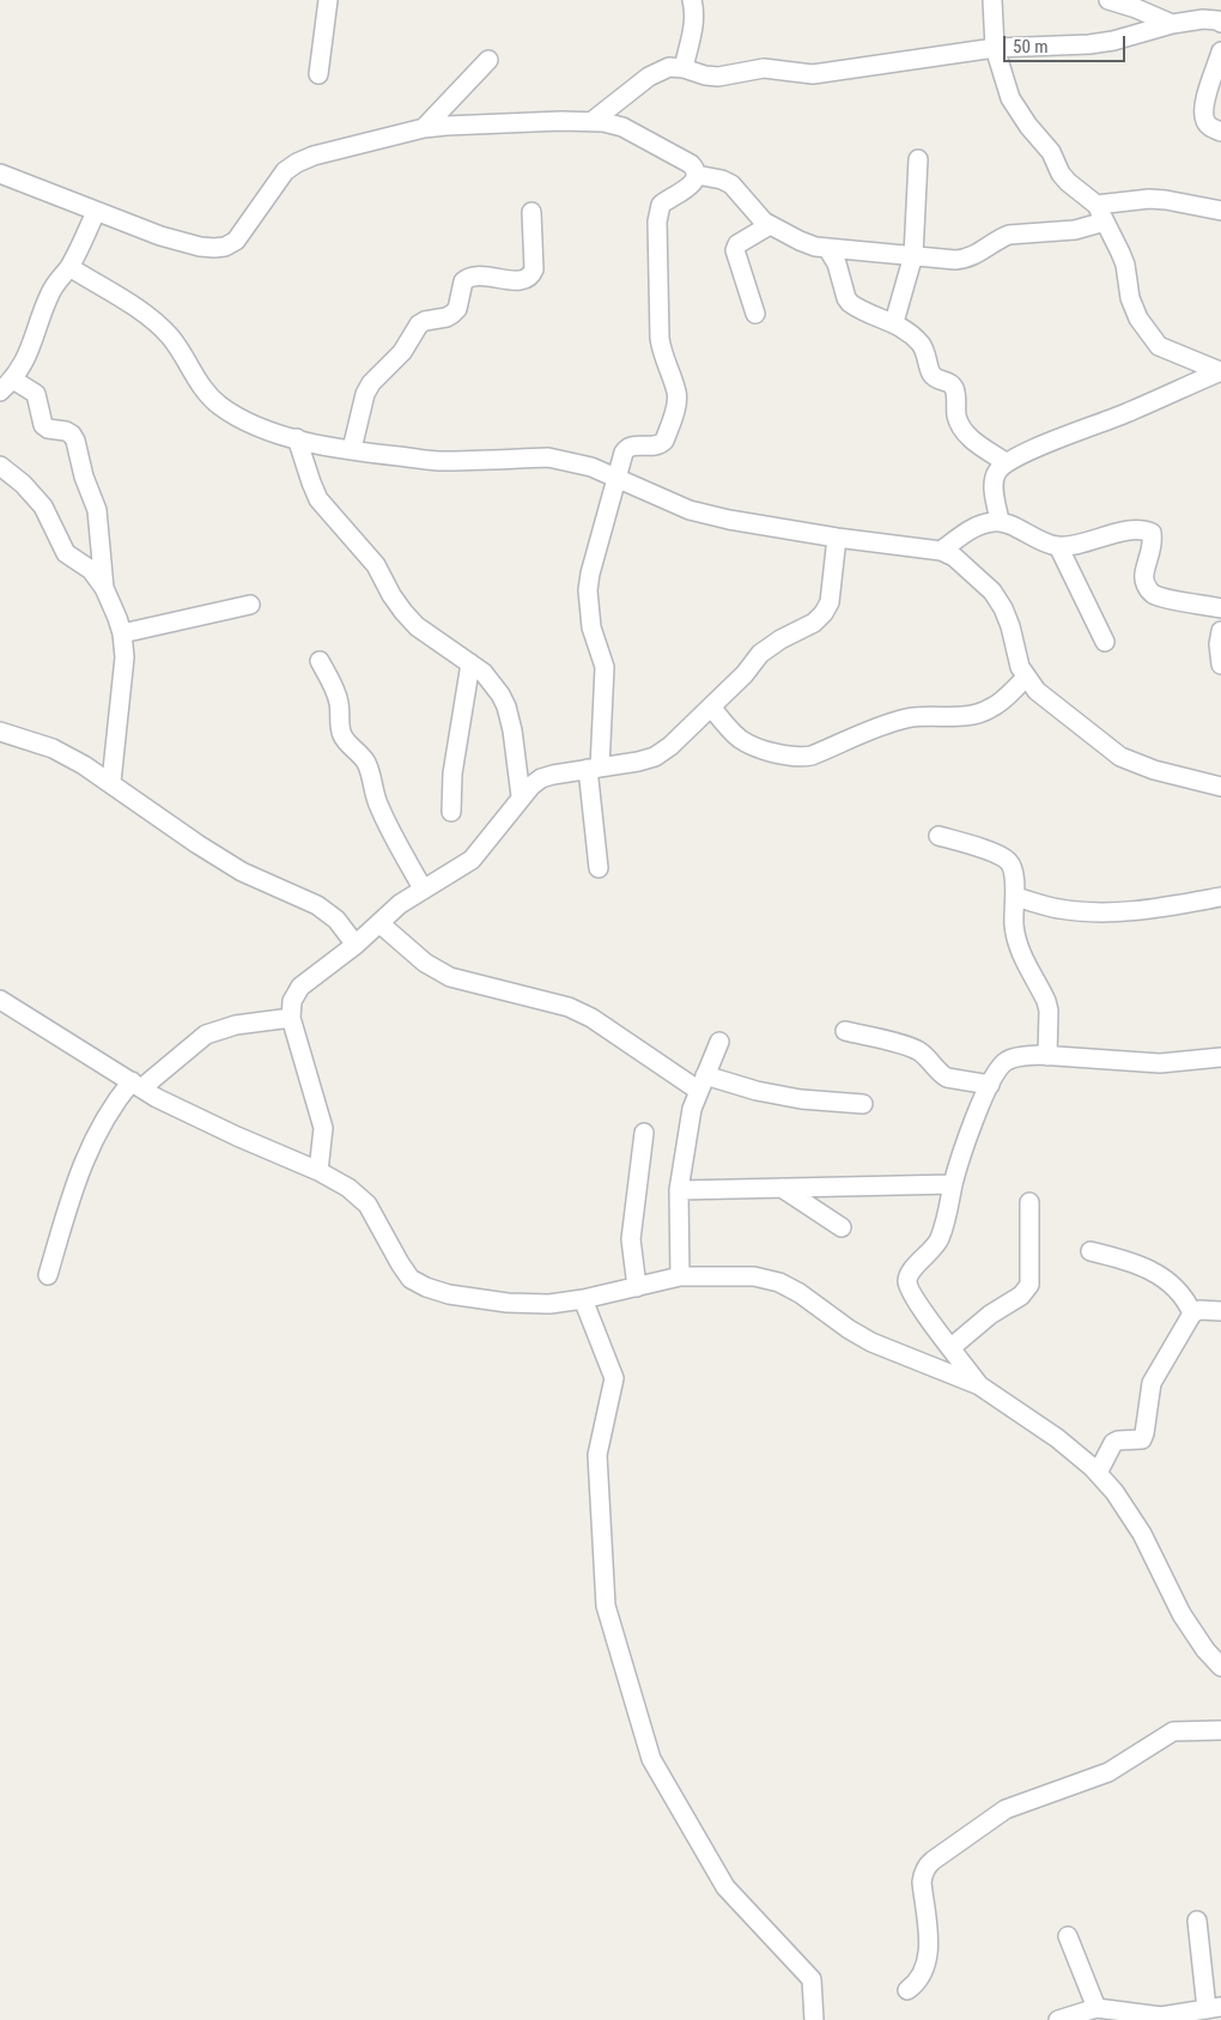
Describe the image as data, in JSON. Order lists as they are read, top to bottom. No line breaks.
{"scale_bar":"50 m"}
